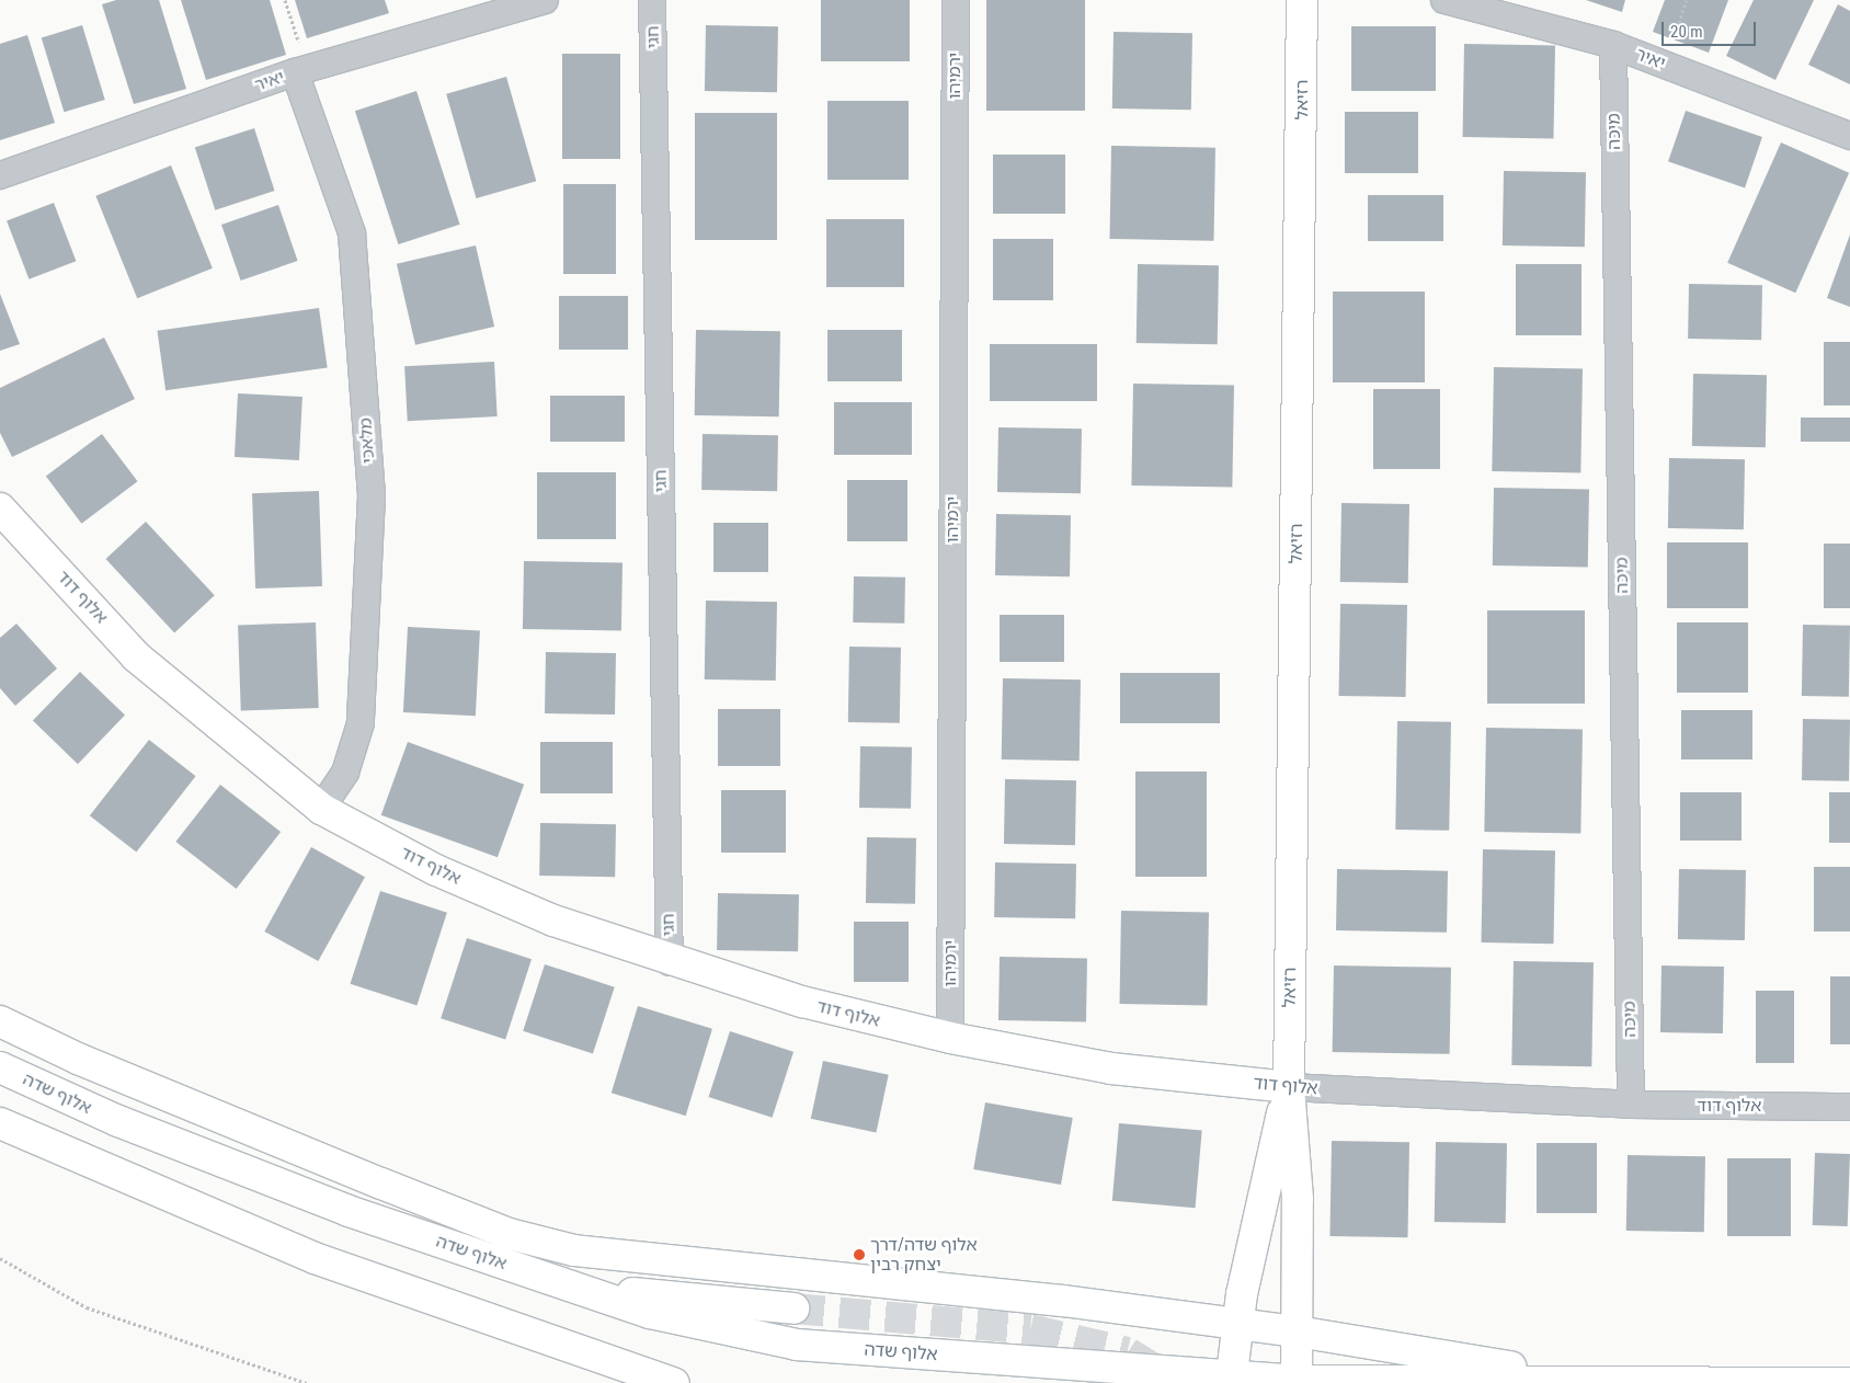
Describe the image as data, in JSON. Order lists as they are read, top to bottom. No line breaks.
{"streets":{"main road":["רזיאל","אלוף דוד","אלוף שדה"],"street":["חגי","יאיר","ירמיהו","מיכה","מלאכי"]},"crossings":[["חגי","אלוף דוד"],["יאיר","מיכה"],["יאיר","מלאכי"],["ירמיהו","אלוף דוד"],["רזיאל","אלוף דוד"],["רזיאל","אלוף שדה"],["מיכה","אלוף דוד"],["מלאכי","אלוף דוד"]],"places":["אלוף שדה/דרך יצחק רבין"],"scale_bar":"20 m"}
